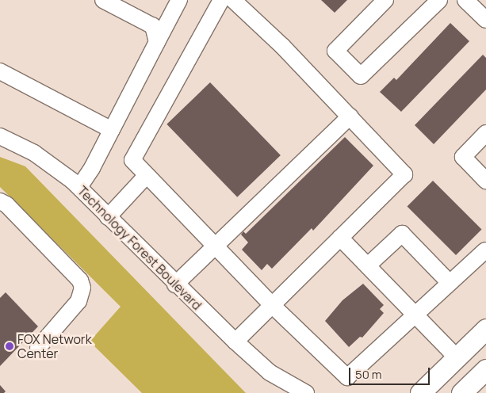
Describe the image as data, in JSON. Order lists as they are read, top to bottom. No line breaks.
{"streets":{"street":["Technology Forest Boulevard"]},"places":["FOX Network Center"],"scale_bar":"50 m"}
